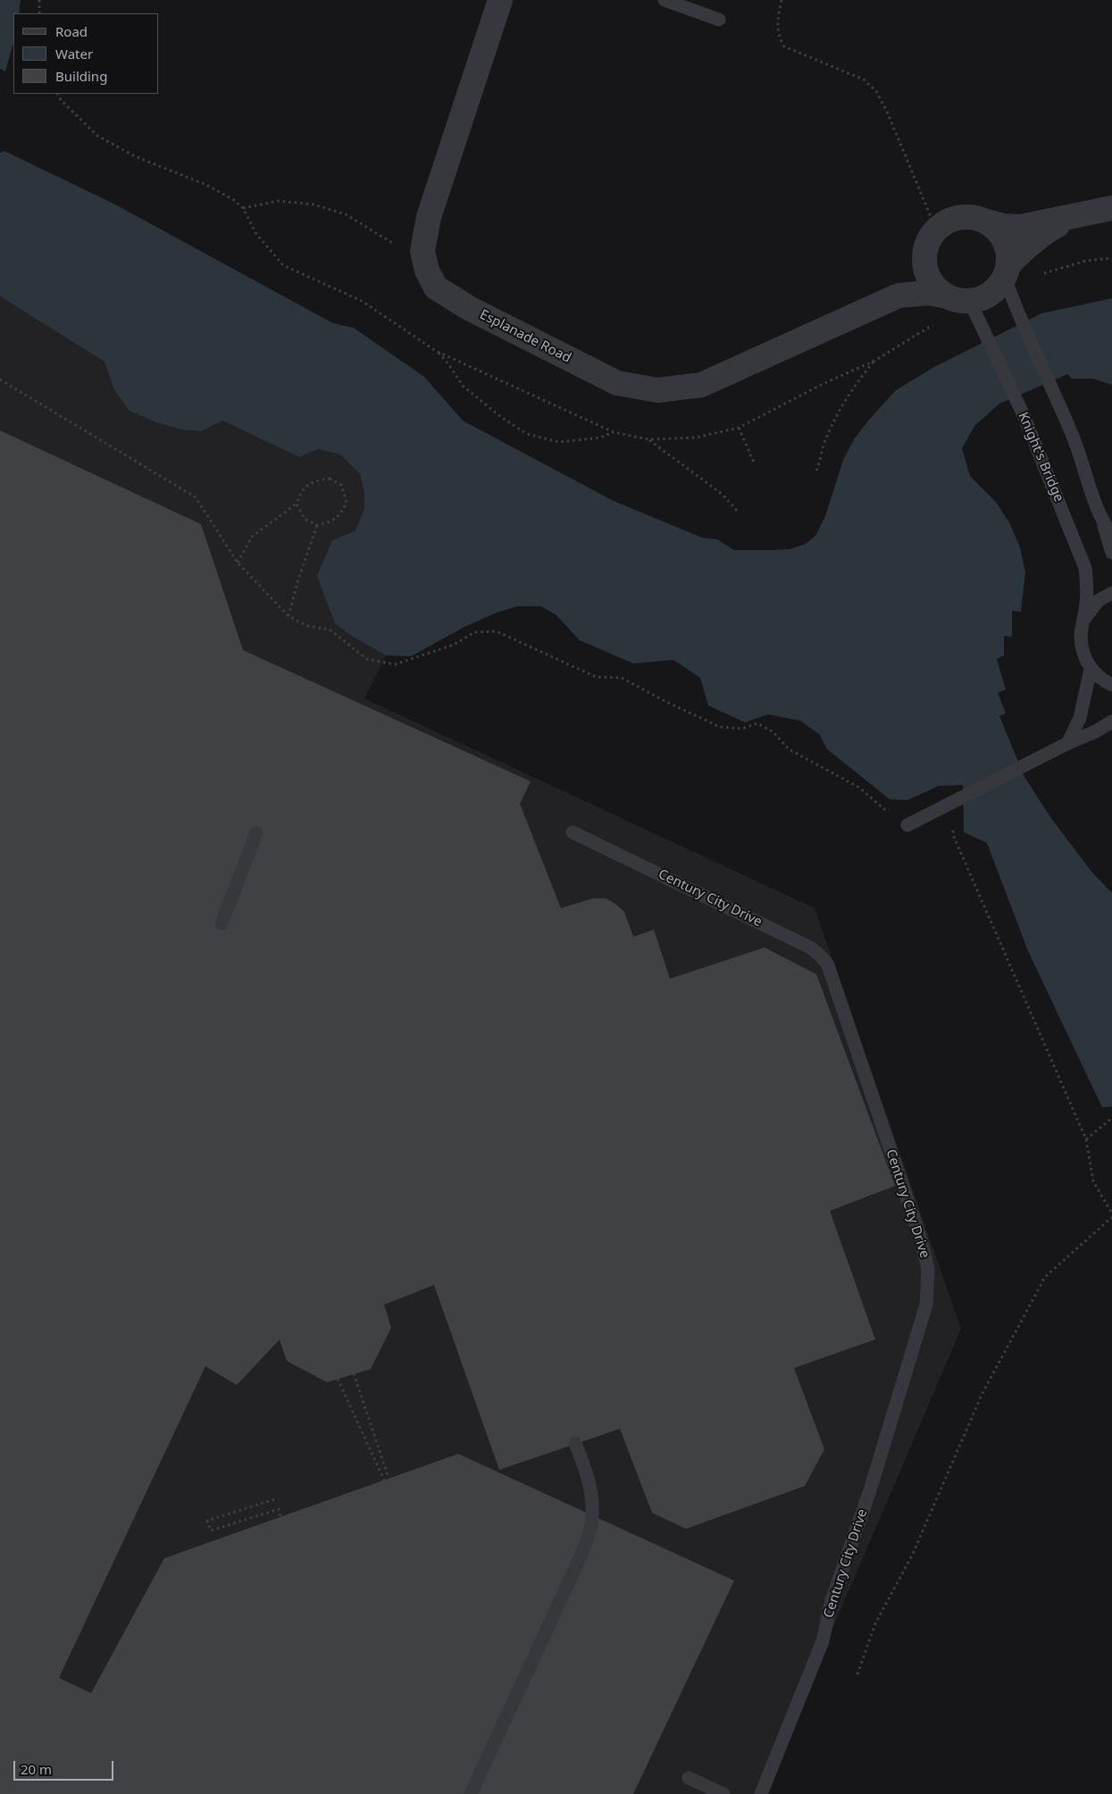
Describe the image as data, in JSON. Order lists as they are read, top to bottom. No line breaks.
{"streets":{"street":["Esplanade Road"],"lane":["Knight's Bridge","Century City Drive"]},"crossings":[["Esplanade Road","Knight's Bridge"]],"legend":["Road","Water","Building"],"scale_bar":"20 m"}
